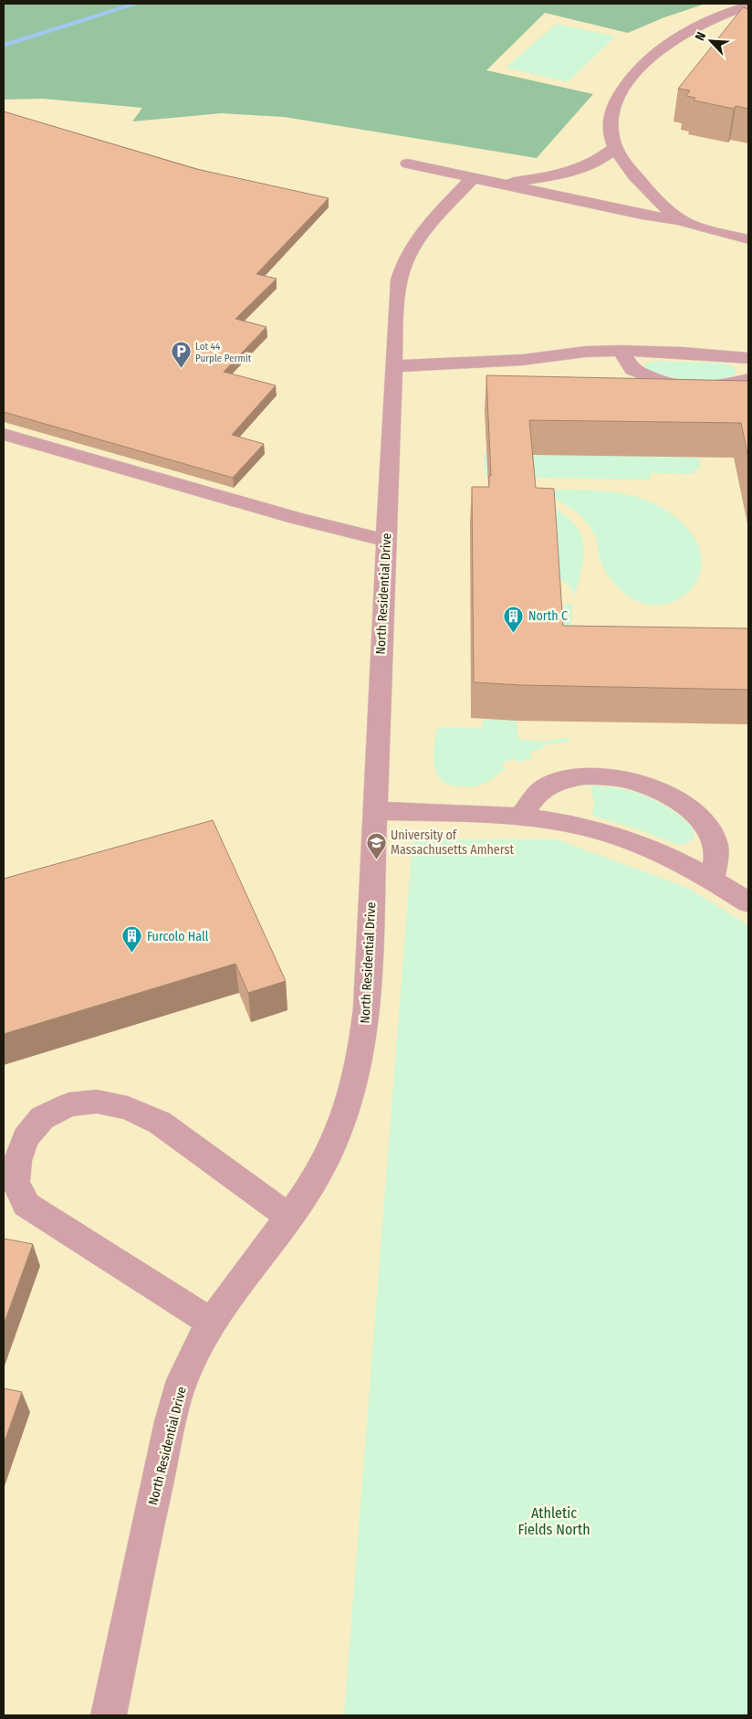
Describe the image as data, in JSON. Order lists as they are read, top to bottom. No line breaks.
{"streets":{"lane":["North Residential Drive"]},"parks":["Athletic Fields North"],"places":{"parking":["Lot 44 Purple Permit"],"building":["North C","Furcolo Hall"],"school or university":["University of Massachusetts Amherst"]},"north":"top left"}
